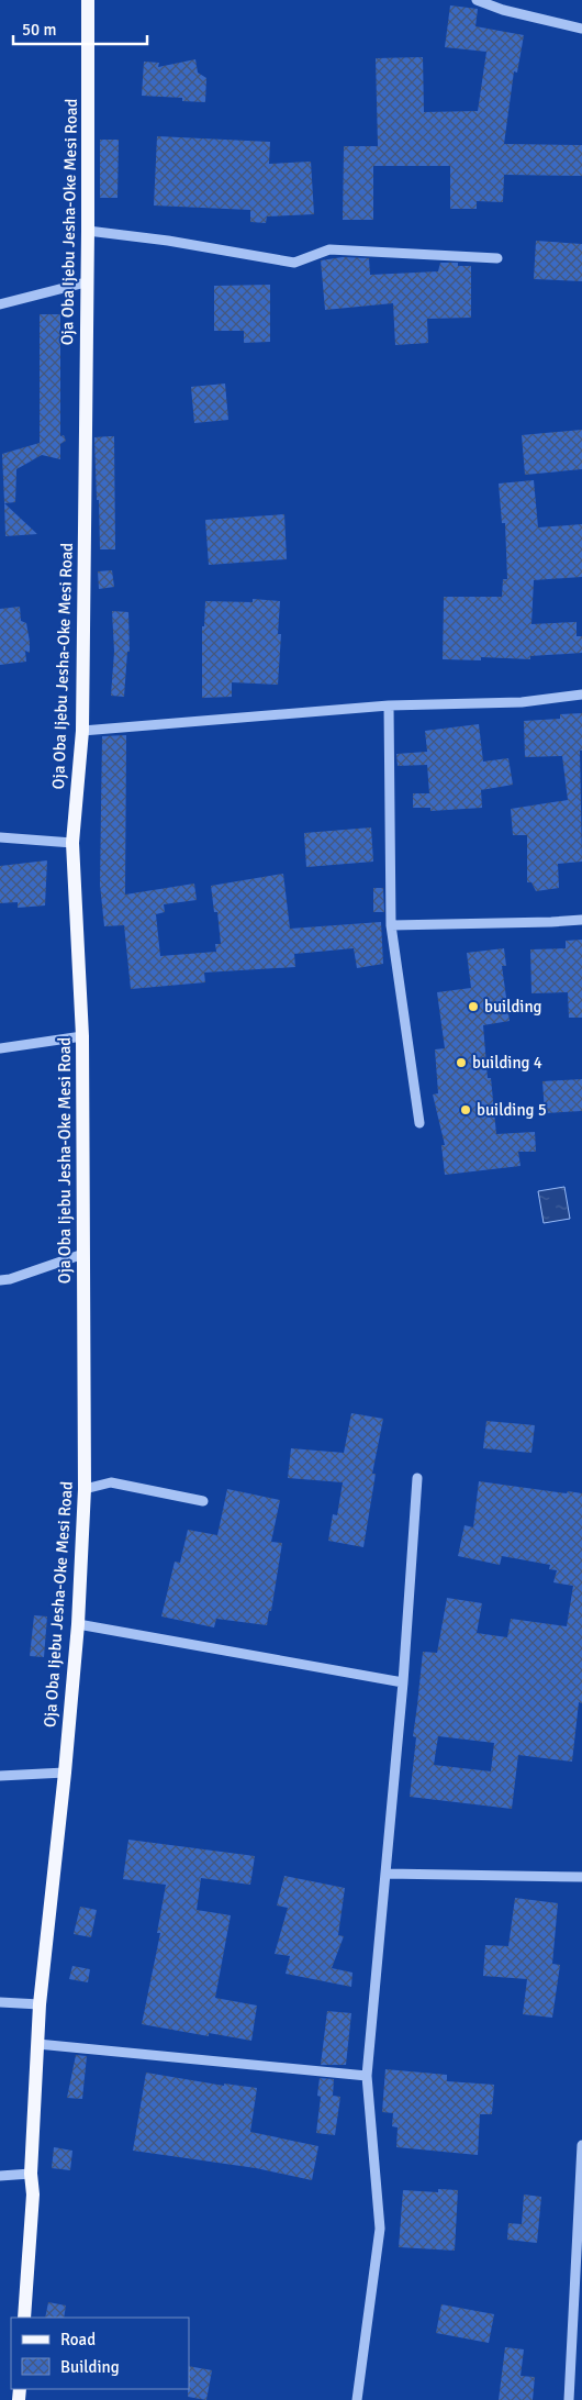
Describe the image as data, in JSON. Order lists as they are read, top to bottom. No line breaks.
{"streets":{"main road":["Oja Oba Ijebu Jesha-Oke Mesi Road"]},"places":["building","building 4","building 5"],"legend":["Road","Building"],"scale_bar":"50 m"}
